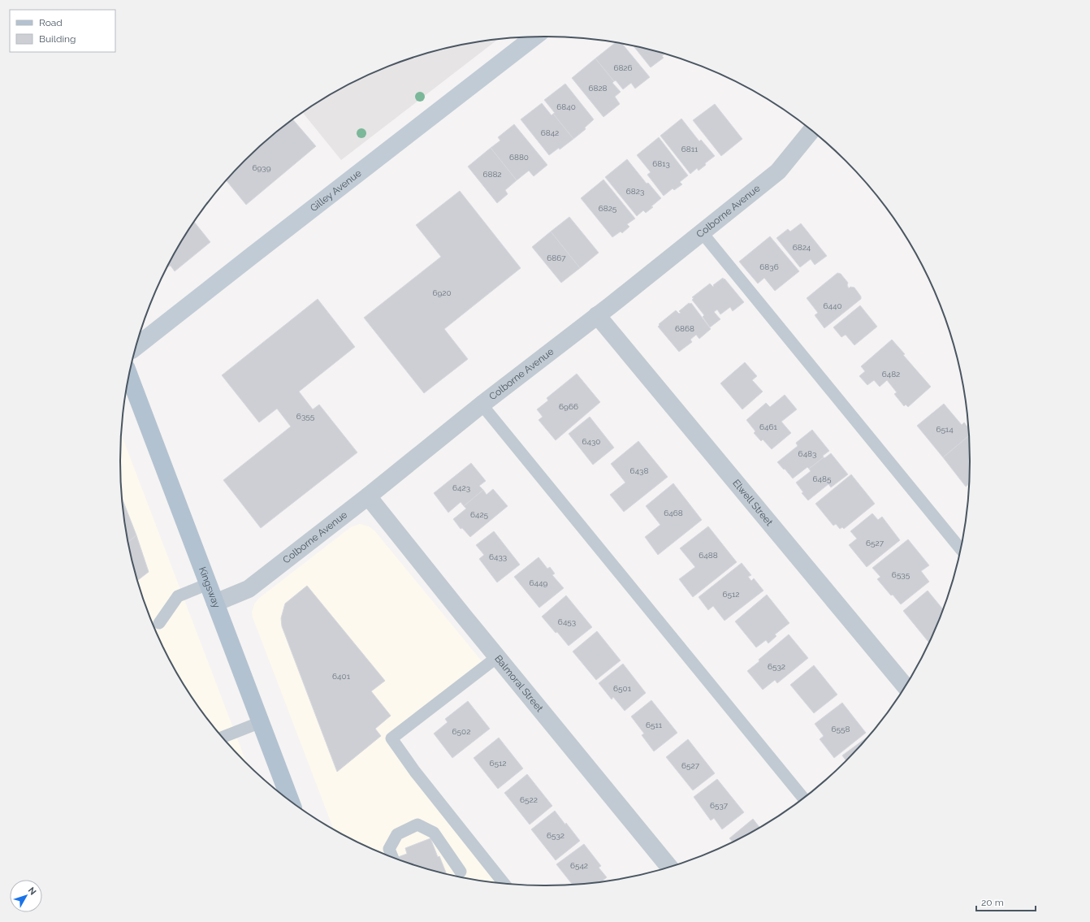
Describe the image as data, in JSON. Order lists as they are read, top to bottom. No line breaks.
{"streets":{"main road":["Kingsway"],"street":["Gilley Avenue","Colborne Avenue","Elwell Street","Balmoral Street"]},"crossings":[["Colborne Avenue","Elwell Street"],["Colborne Avenue","Kingsway"],["Colborne Avenue","Balmoral Street"]],"house_numbers":["6826","6828","6840","6842","6811","6880","6813","6939","6882","6823","6825","6824","6867","6836","6920","6440","6868","6482","6966","6355","6461","6514","6430","6483","6438","6485","6423","6468","6425","6527","6488","6433","6535","6449","6512","6453","6532","6401","6501","6511","6558","6502","6512","6527","6522","6537","6532","6542"],"legend":["Road","Building"],"scale_bar":"20 m","north":"top right"}
